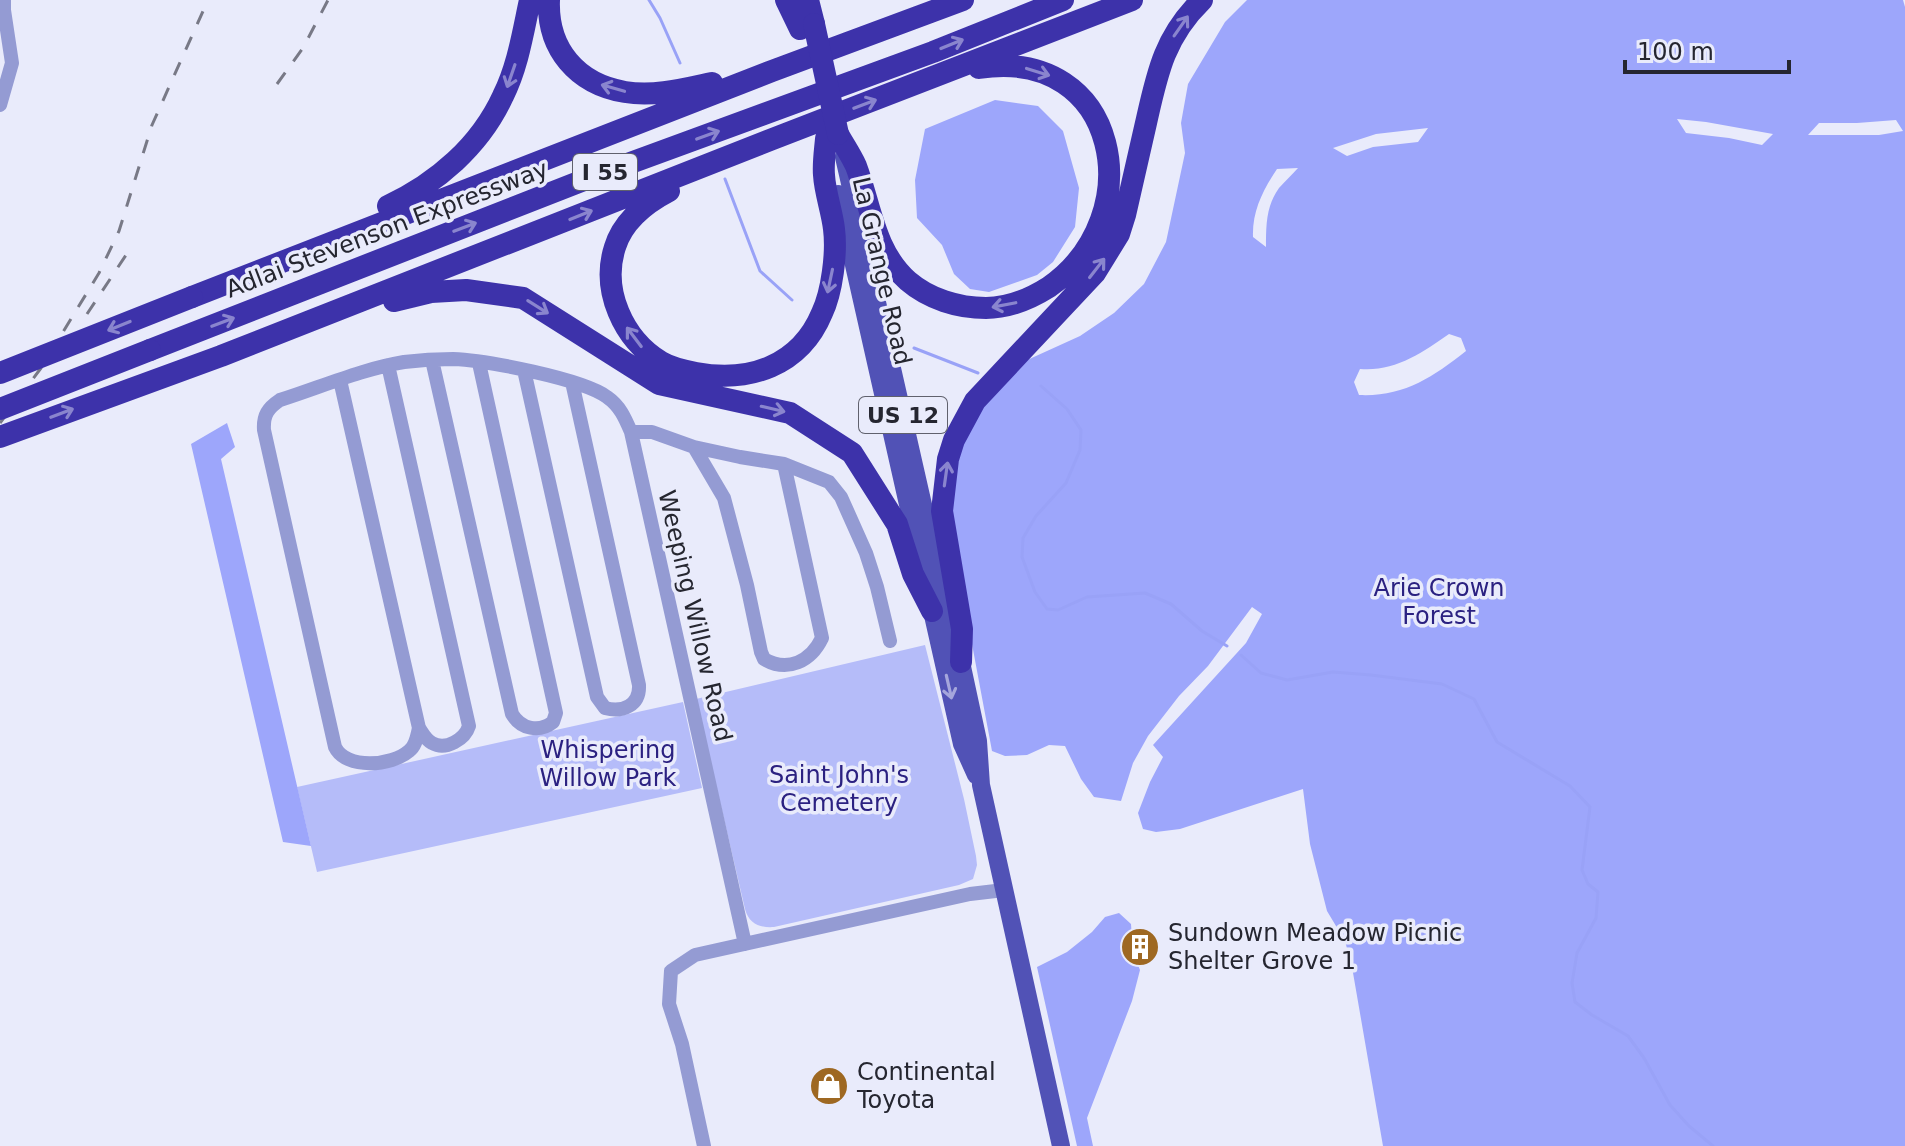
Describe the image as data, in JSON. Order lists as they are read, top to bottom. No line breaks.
{"streets":{"highway":["I 55","Adlai Stevenson Expressway"],"main road":["La Grange Road","US 12"],"street":["Weeping Willow Road"]},"crossings":[["La Grange Road","US 12"]],"parks":["Arie Crown Forest","Whispering Willow Park","Saint John's Cemetery"],"places":{"building":["Sundown Meadow Picnic Shelter Grove 1"],"shop":["Continental Toyota"]},"scale_bar":"100 m"}
